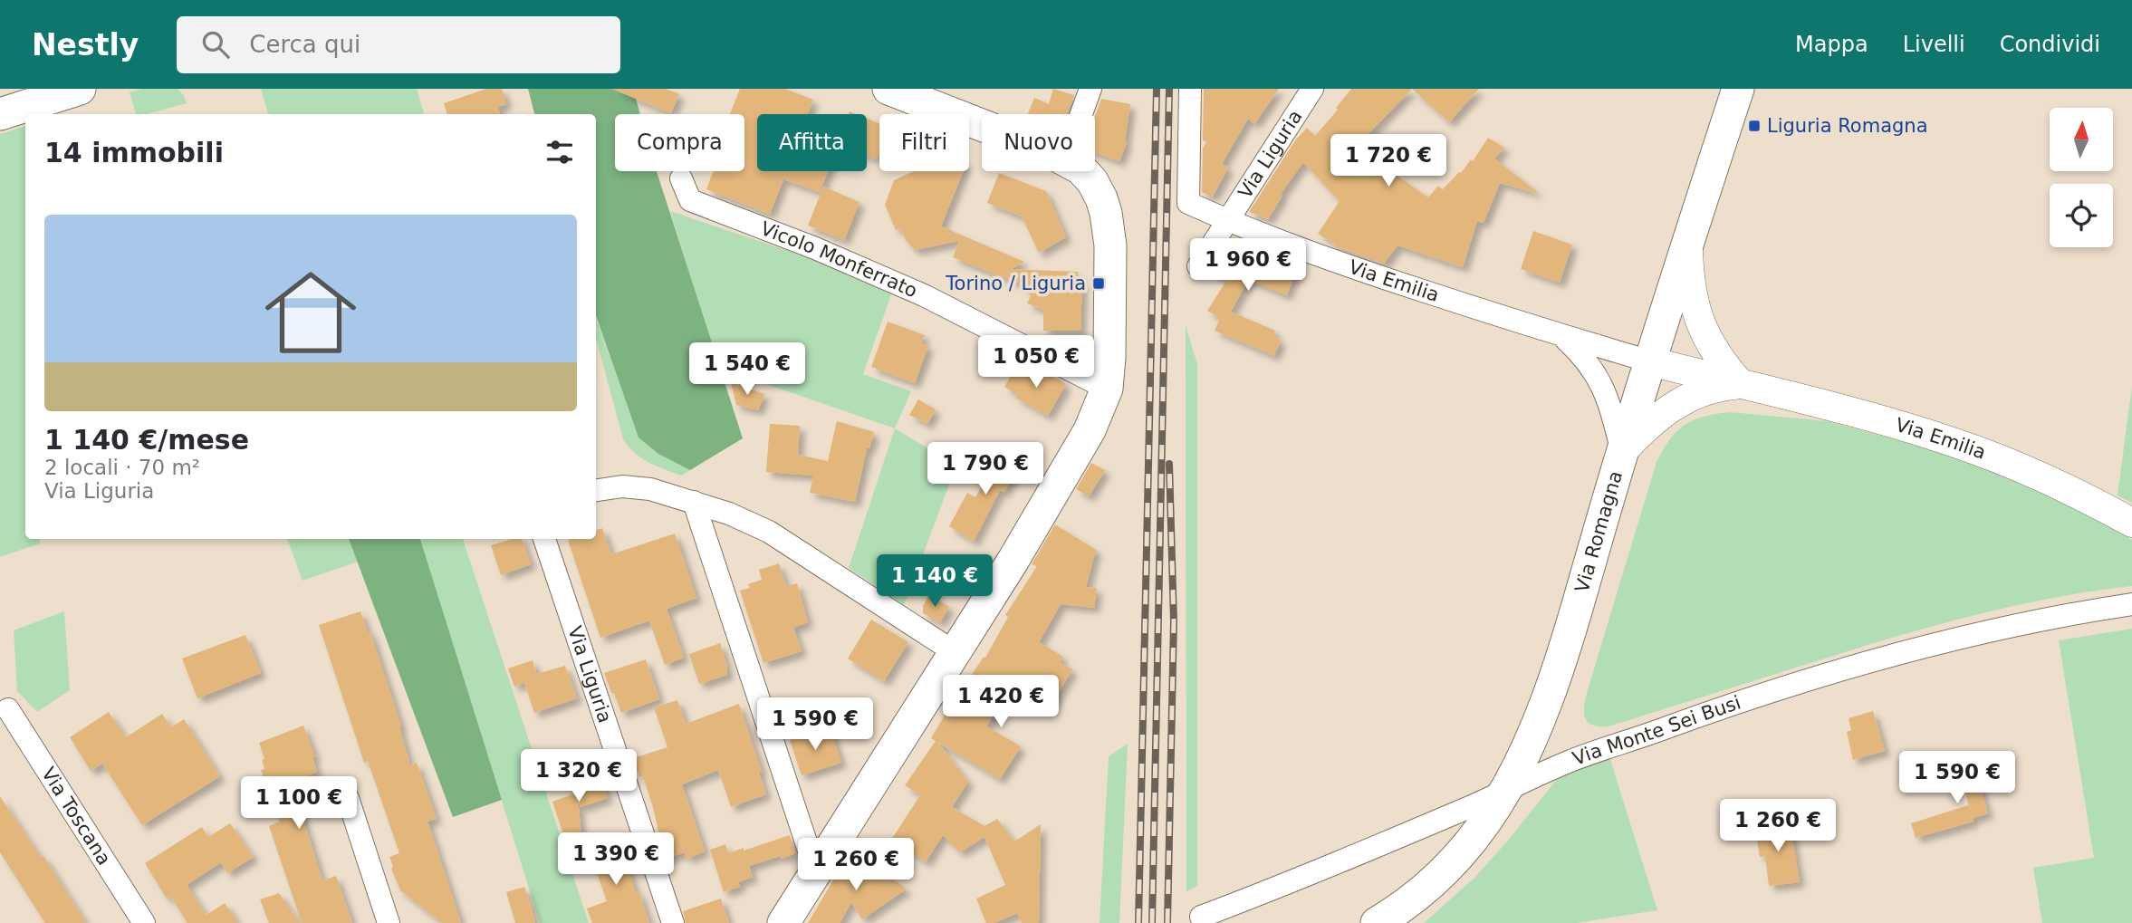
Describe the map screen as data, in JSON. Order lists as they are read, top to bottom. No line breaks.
{"streets":{"main road":["Via Romagna"],"street":["Via Liguria","Vicolo Monferrato","Via Emilia","Via Monte Sei Busi","Via Toscana"]},"crossings":[["Via Liguria","Via Emilia"],["Via Emilia","Via Romagna"],["Via Romagna","Via Monte Sei Busi"]],"places":{"transit":["Liguria Romagna","Torino / Liguria"]},"north":"top","page":{"header":"Nestly","search":"Cerca qui","nav":["Mappa","Livelli","Condividi"],"chip":["Compra","Affitta","Filtri","Nuovo"],"heading":"14 immobili","price":["1 720 €","1 960 €","1 050 €","1 540 €","1 790 €","1 140 €","1 420 €","1 590 €","1 320 €","1 590 €","1 100 €","1 260 €","1 390 €","1 260 €"],"list":[{"name":"1 140 €/mese","note":"2 locali · 70 m² · Via Liguria"}]}}
